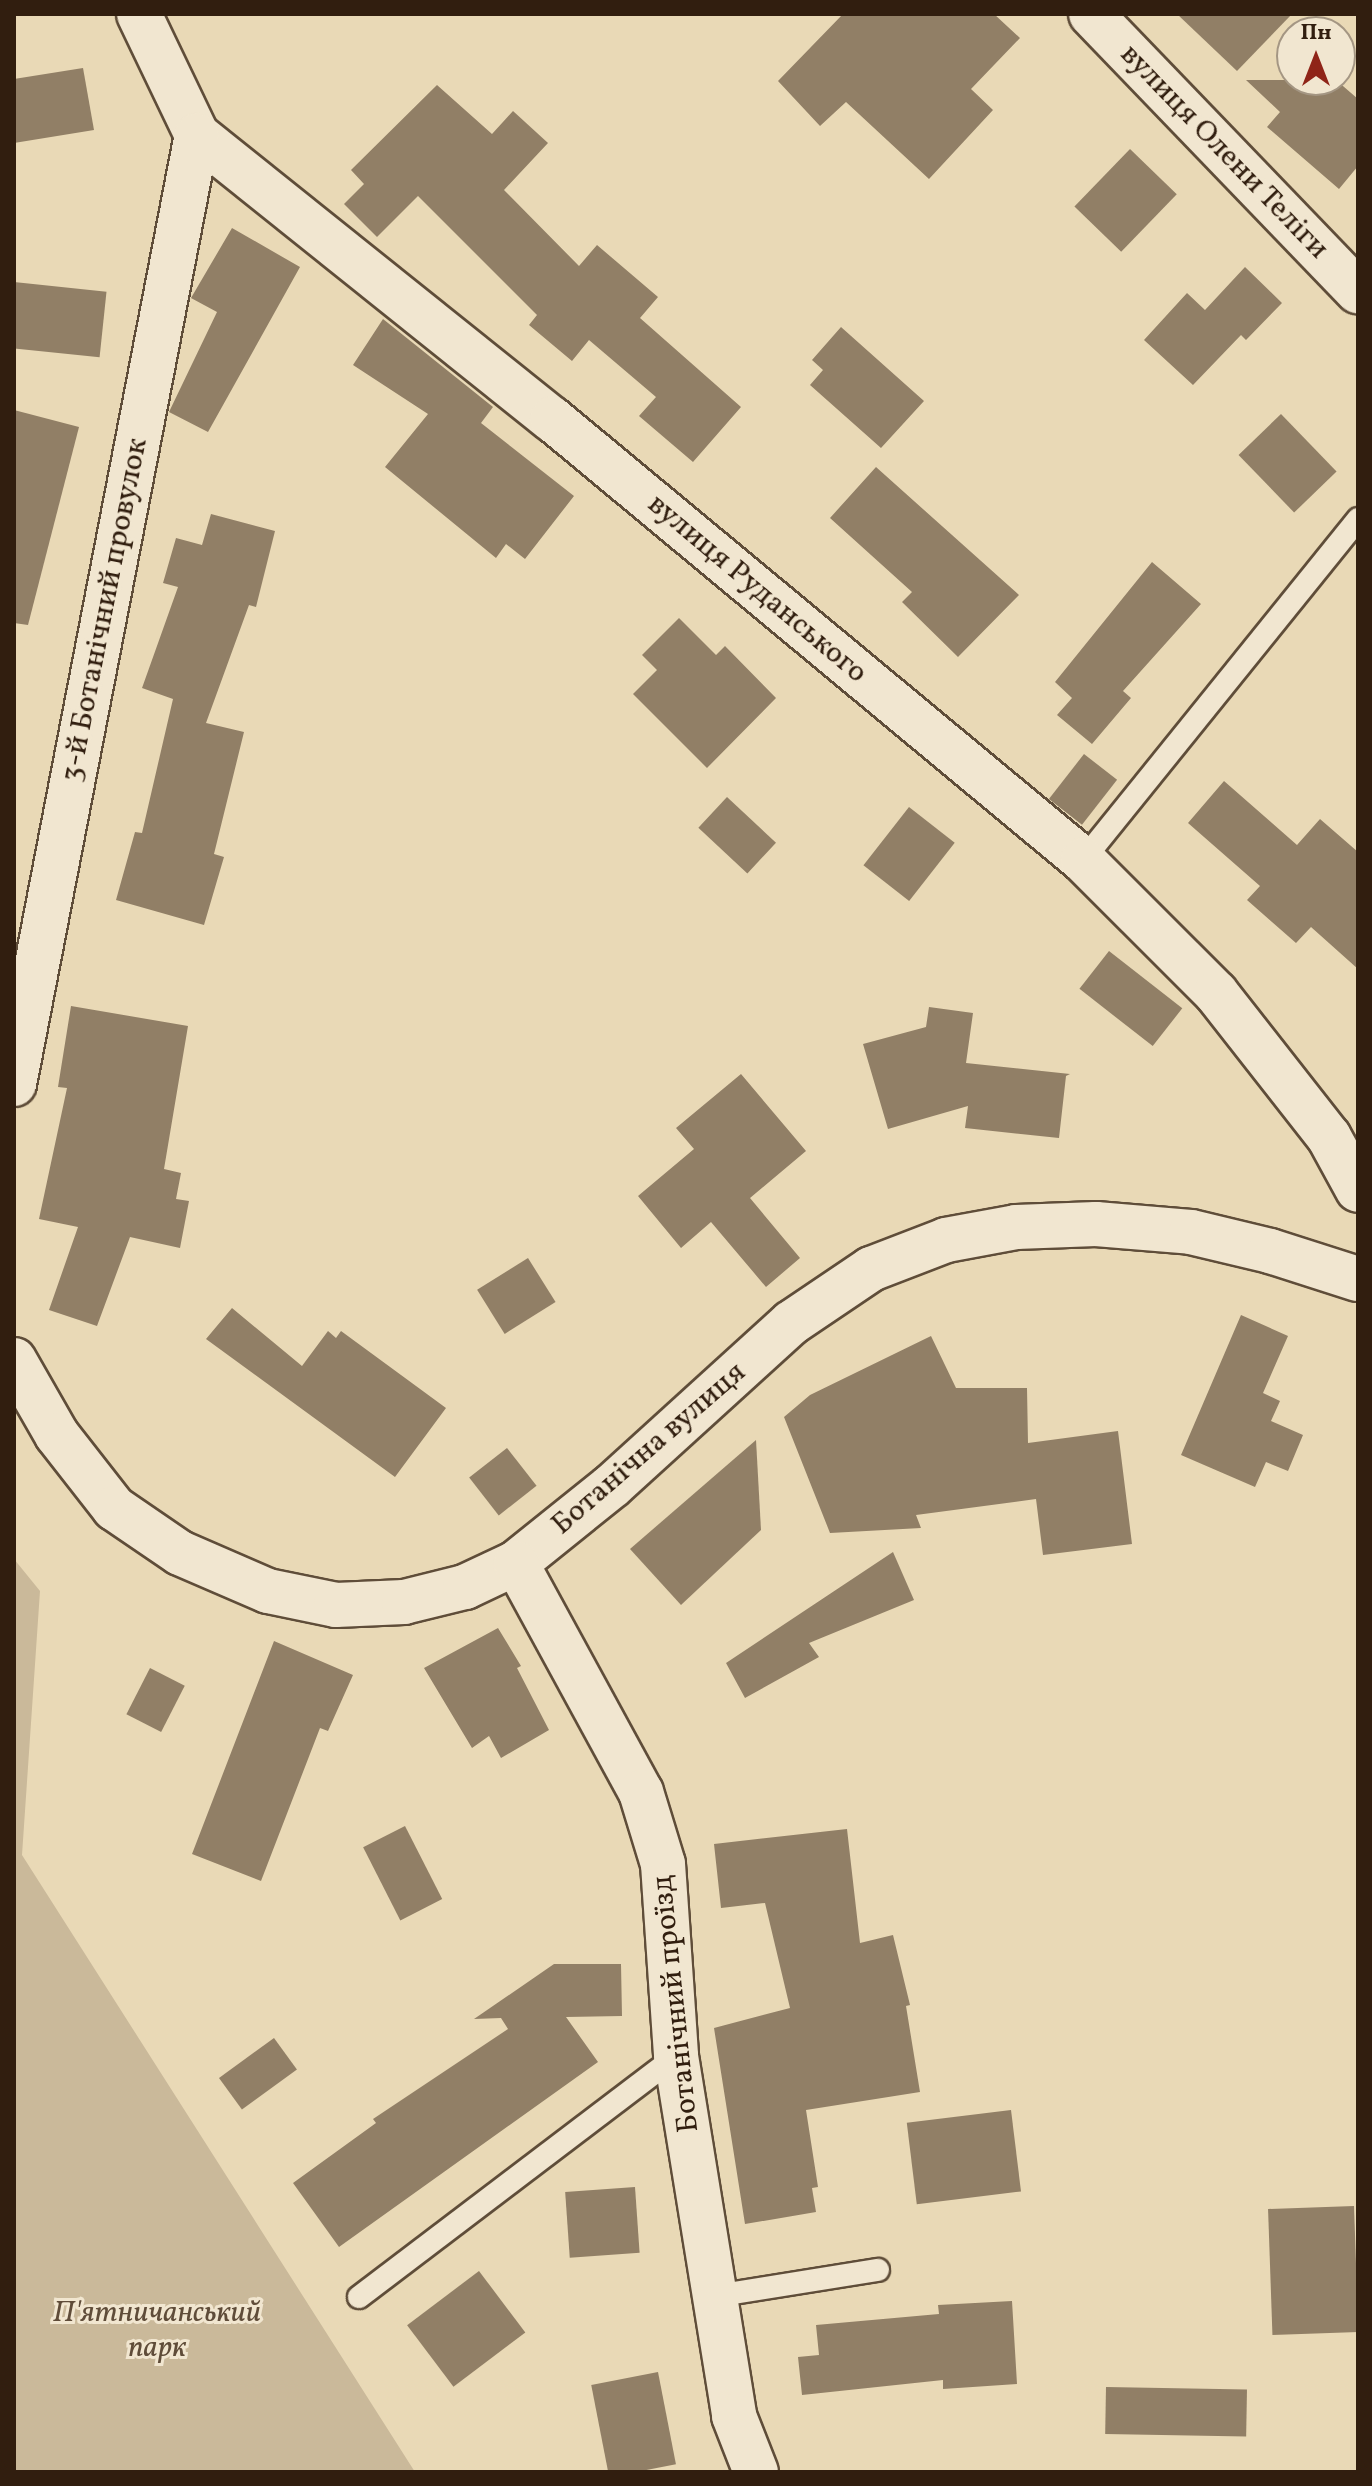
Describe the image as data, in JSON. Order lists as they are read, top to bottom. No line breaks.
{"streets":{"street":["вулиця Олени Теліги","вулиця Руданського","3-й Ботанічний провулок","Ботанічна вулиця","Ботанічний проїзд"]},"crossings":[["вулиця Руданського","3-й Ботанічний провулок"],["Ботанічна вулиця","Ботанічний проїзд"]],"parks":["П'ятничанський парк"],"north":"top"}
